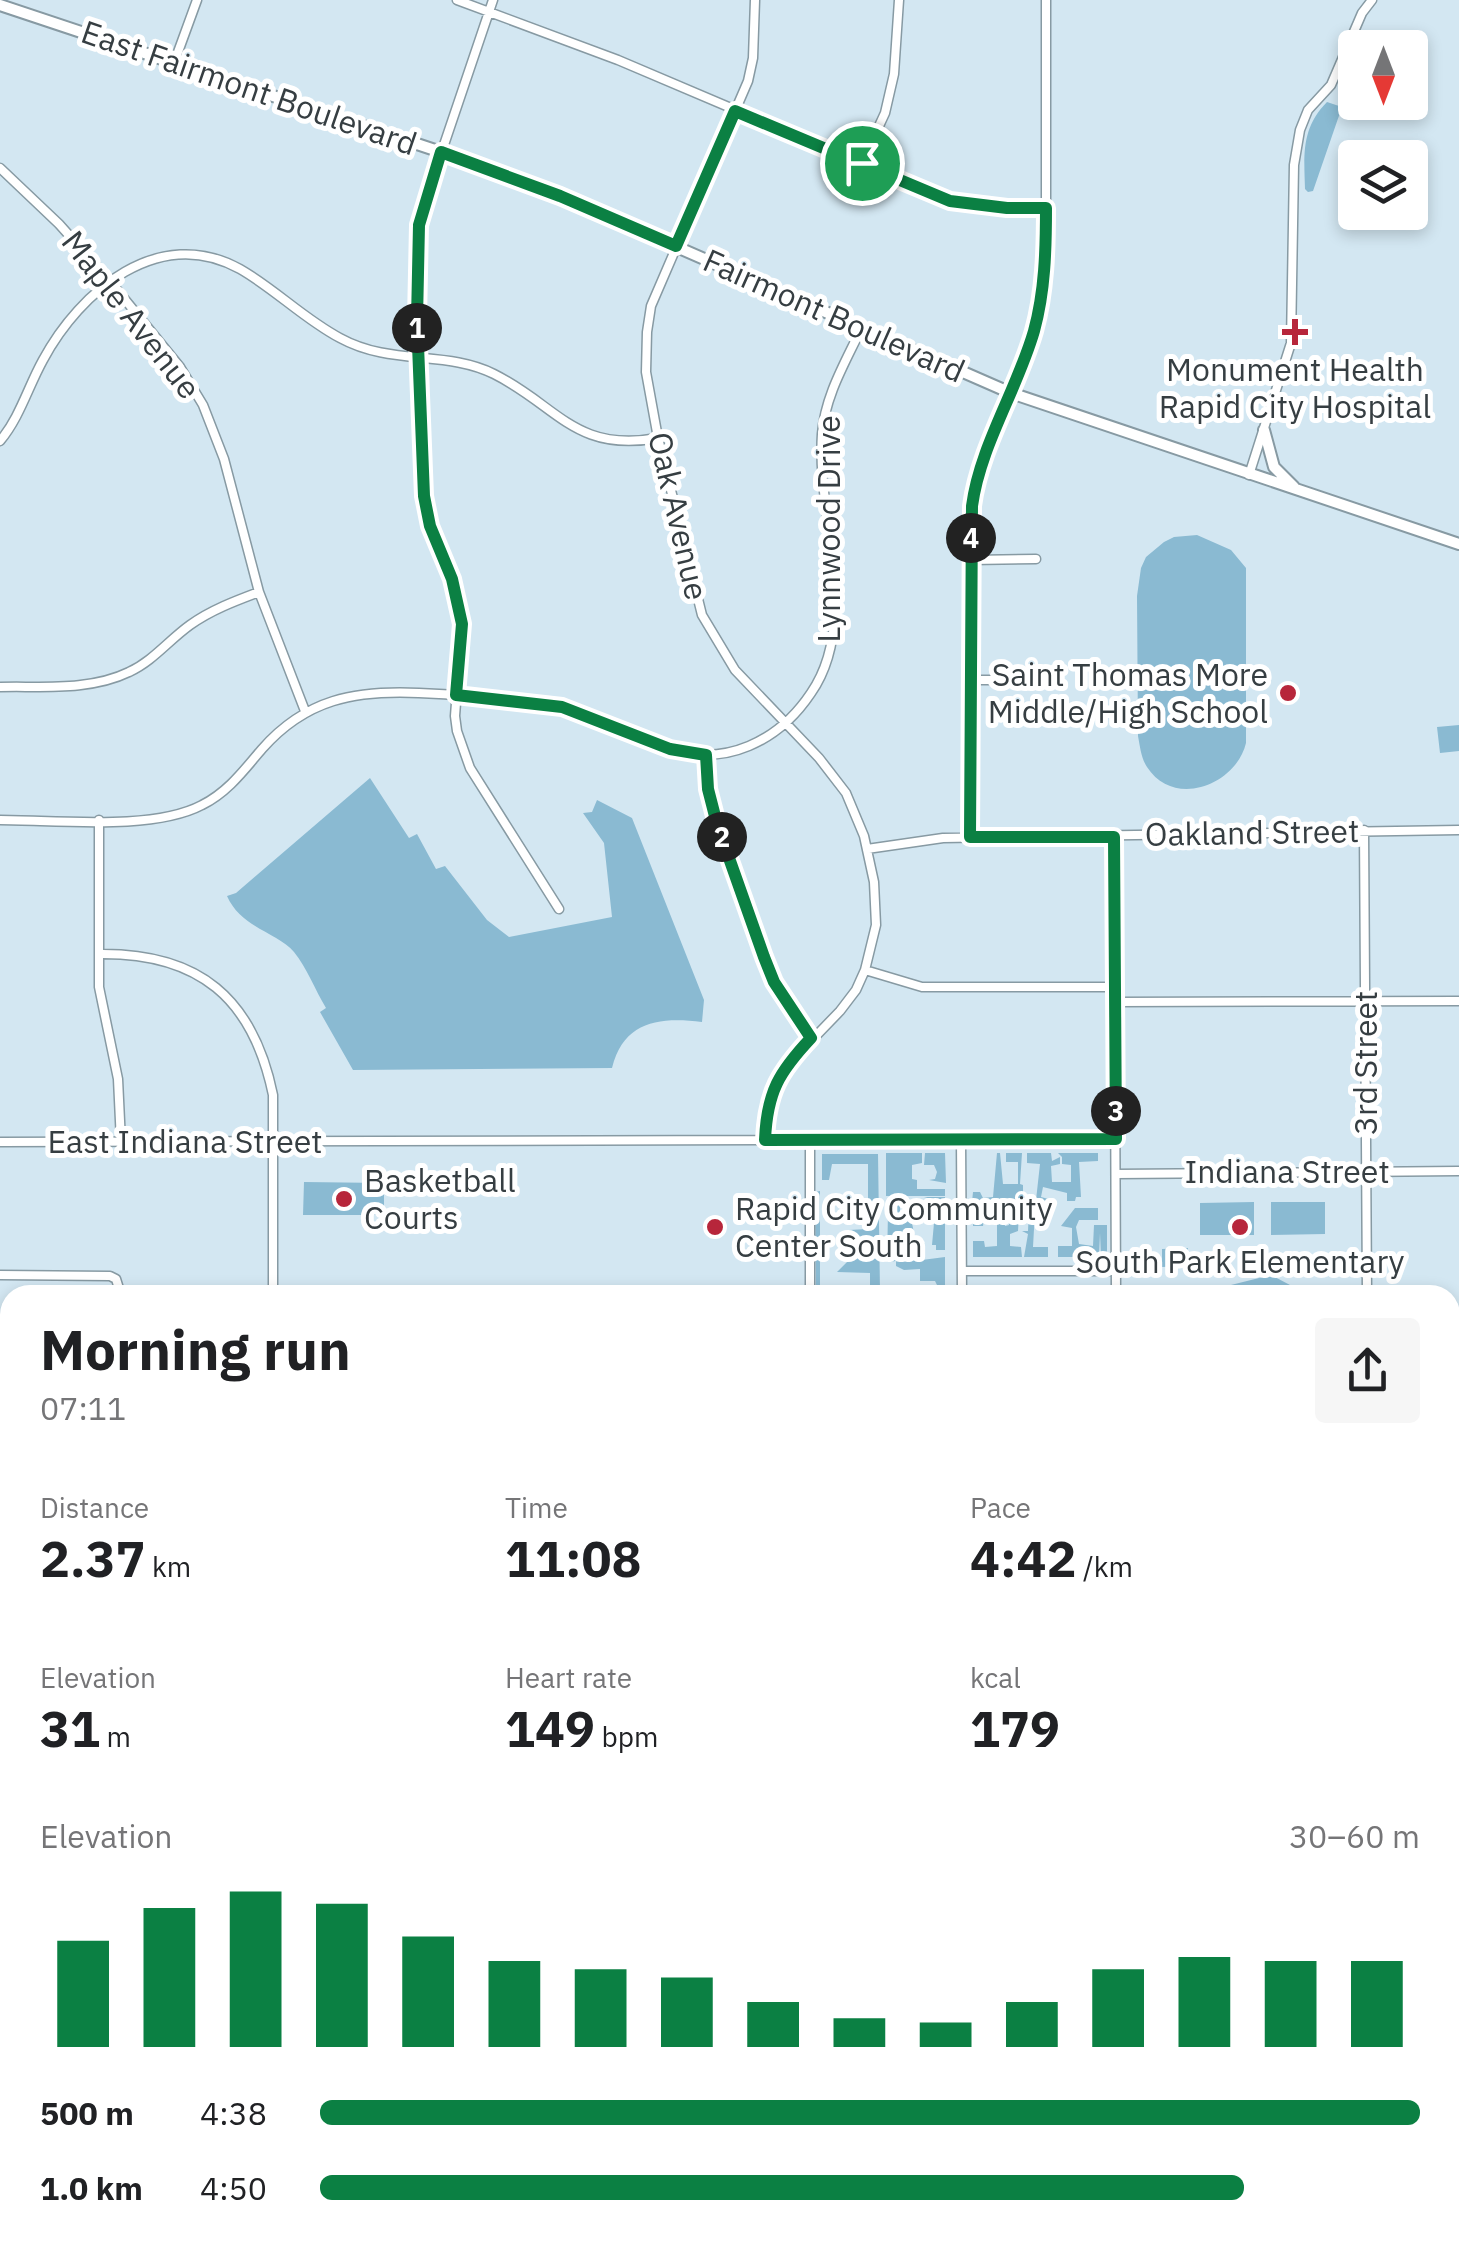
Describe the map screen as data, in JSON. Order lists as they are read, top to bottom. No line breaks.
{"streets":{"street":["East Fairmont Boulevard","Maple Avenue","Fairmont Boulevard","Oak Avenue","Lynnwood Drive","Oakland Street","3rd Street","East Indiana Street","Indiana Street"]},"crossings":[["East Fairmont Boulevard","Fairmont Boulevard"],["Fairmont Boulevard","Oak Avenue"],["Fairmont Boulevard","Lynnwood Drive"],["Oak Avenue","Lynnwood Drive"],["Oak Avenue","Oakland Street"],["Oak Avenue","East Indiana Street"],["Oakland Street","3rd Street"],["3rd Street","Indiana Street"]],"places":{"health":["Monument Health Rapid City Hospital"],"other":["Saint Thomas More Middle/High School","Basketball Courts","Rapid City Community Center South","South Park Elementary"]},"north":"bottom","page":{"pins":["1","4","2","3"],"heading":["Morning run","07:11"],"stats":[["Distance","2.37 km"],["Time","11:08"],["Pace","4:42 /km"],["Elevation","31 m"],["Heart rate","149 bpm"],["kcal","179"]],"chart":["Elevation","30–60 m"],"list":[{"name":"500 m","note":"4:38"},{"name":"1.0 km","note":"4:50"}]}}
